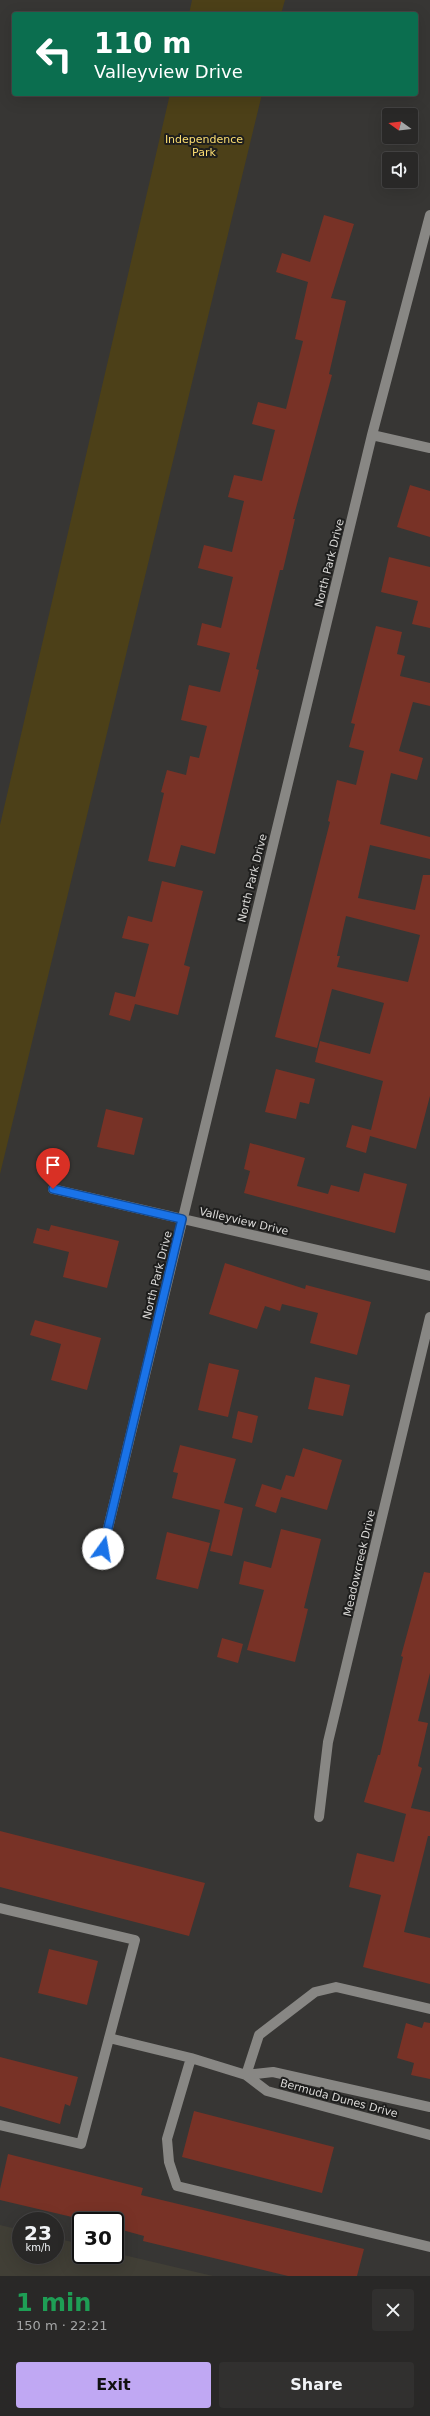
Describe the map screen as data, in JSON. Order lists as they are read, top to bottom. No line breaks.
{"streets":{"street":["North Park Drive","Valleyview Drive","Meadowcreek Drive","Bermuda Dunes Drive"]},"crossings":[["North Park Drive","Valleyview Drive"]],"parks":["Independence Park"],"north":"left","page":{"turn":["110 m","Valleyview Drive"],"speed":"23 km/h","limit":"30","heading":["1 min","150 m · 22:21"],"buttons":["Exit","Share"]}}
